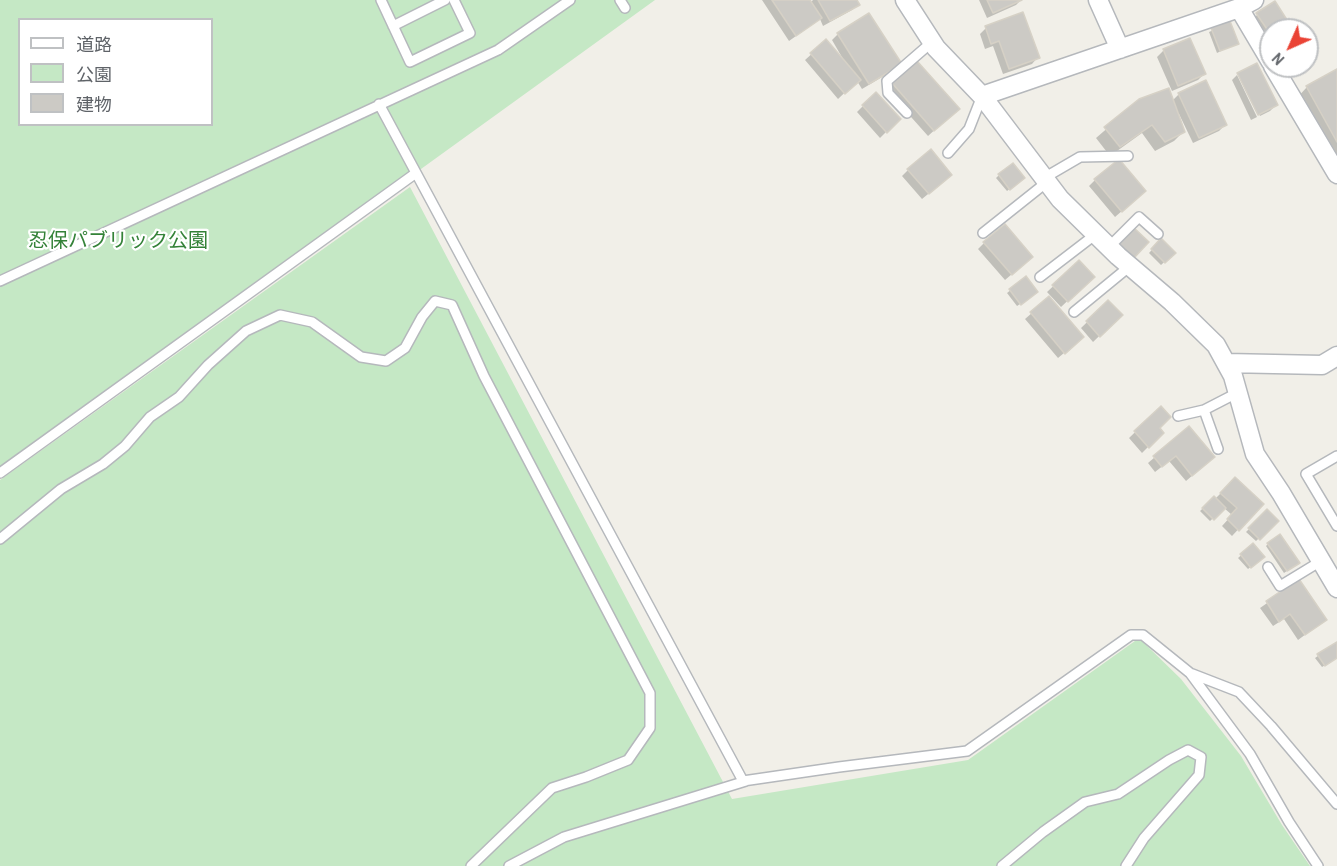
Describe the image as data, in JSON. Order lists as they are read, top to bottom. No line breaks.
{"parks":["忍保パブリック公園"],"legend":["道路","公園","建物"],"north":"bottom left"}
